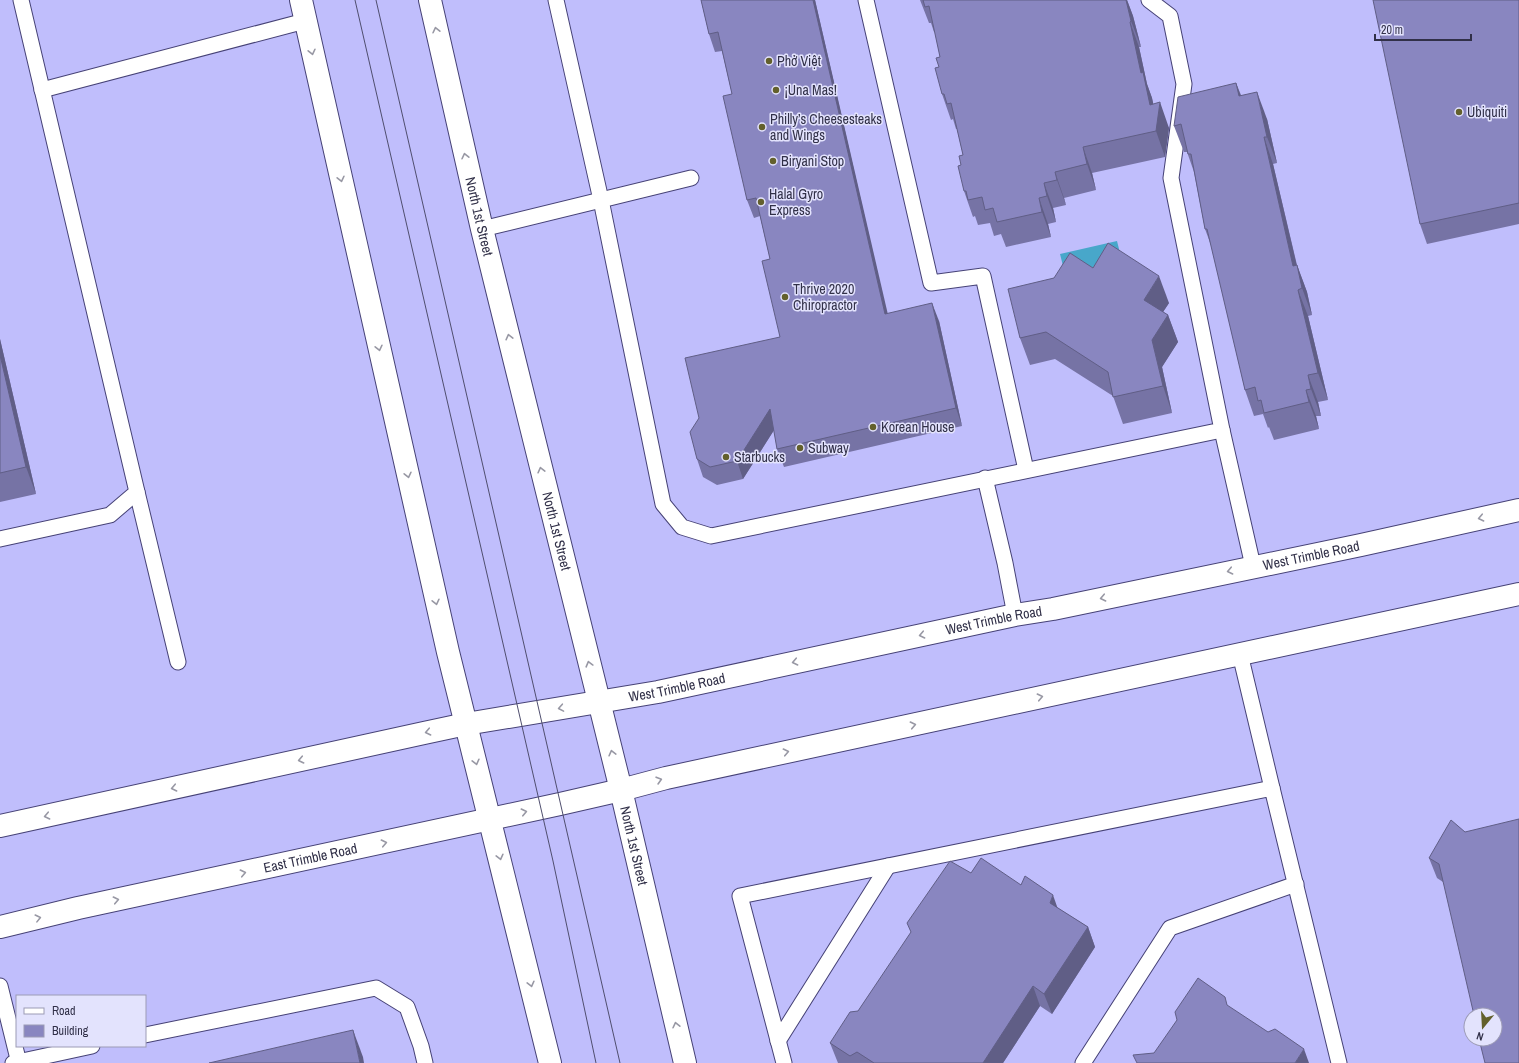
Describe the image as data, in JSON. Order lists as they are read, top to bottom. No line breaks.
{"streets":{"main road":["North 1st Street","West Trimble Road","East Trimble Road"]},"crossings":[["North 1st Street","West Trimble Road"],["North 1st Street","East Trimble Road"]],"places":["Phở Việt","¡Una Mas!","Ubiquiti","Philly’s Cheesesteaks and Wings","Biryani Stop","Halal Gyro Express","Thrive 2020 Chiropractor","Korean House","Subway","Starbucks"],"legend":["Road","Building"],"scale_bar":"20 m","north":"bottom"}
